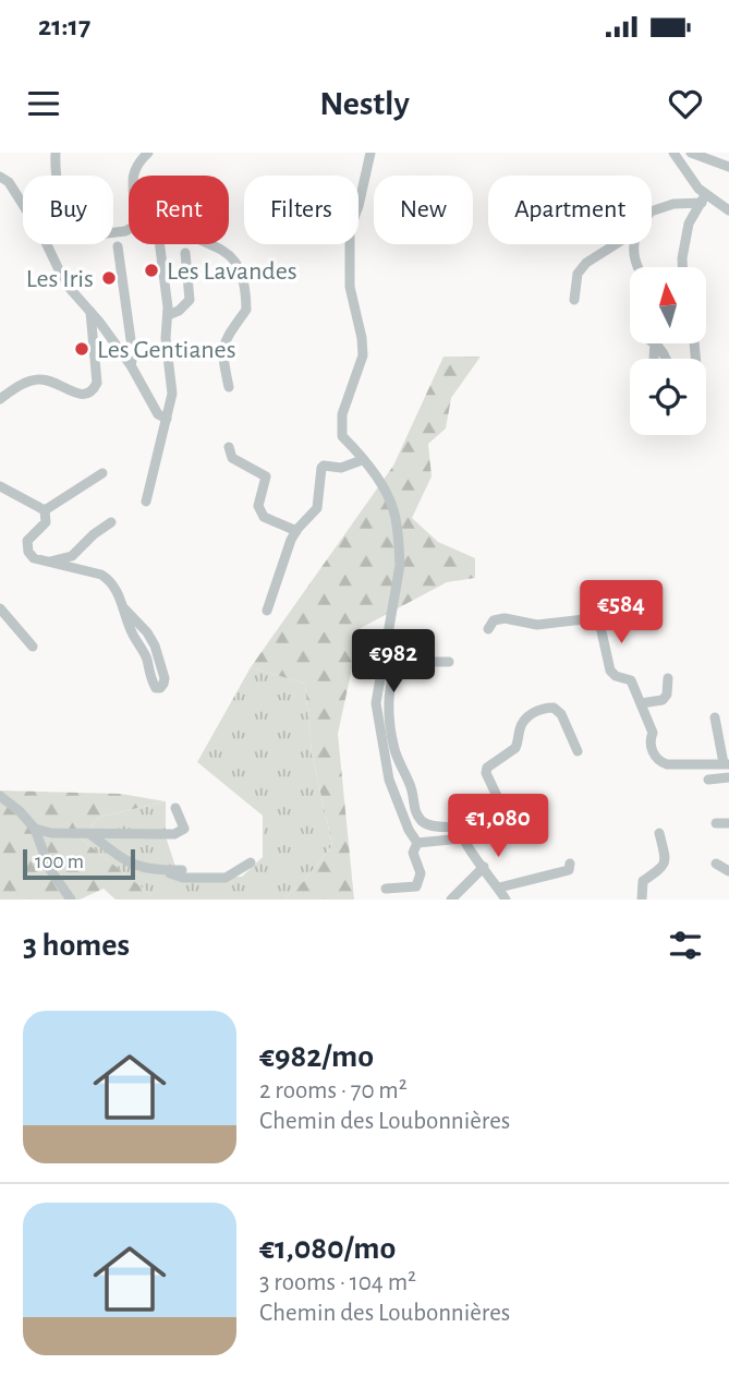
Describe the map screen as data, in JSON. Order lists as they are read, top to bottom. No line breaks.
{"places":["Les Lavandes","Les Iris","Les Gentianes"],"scale_bar":"100 m","north":"top","page":{"status":"21:17","header":"Nestly","chip":["Buy","Rent","Filters","New","Apartment"],"price":["€584","€982","€1,080"],"scale":"100 m","heading":"3 homes","list":[{"name":"€982/mo","note":"2 rooms · 70 m² · Chemin des Loubonnières"},{"name":"€1,080/mo","note":"3 rooms · 104 m² · Chemin des Loubonnières"}]}}
